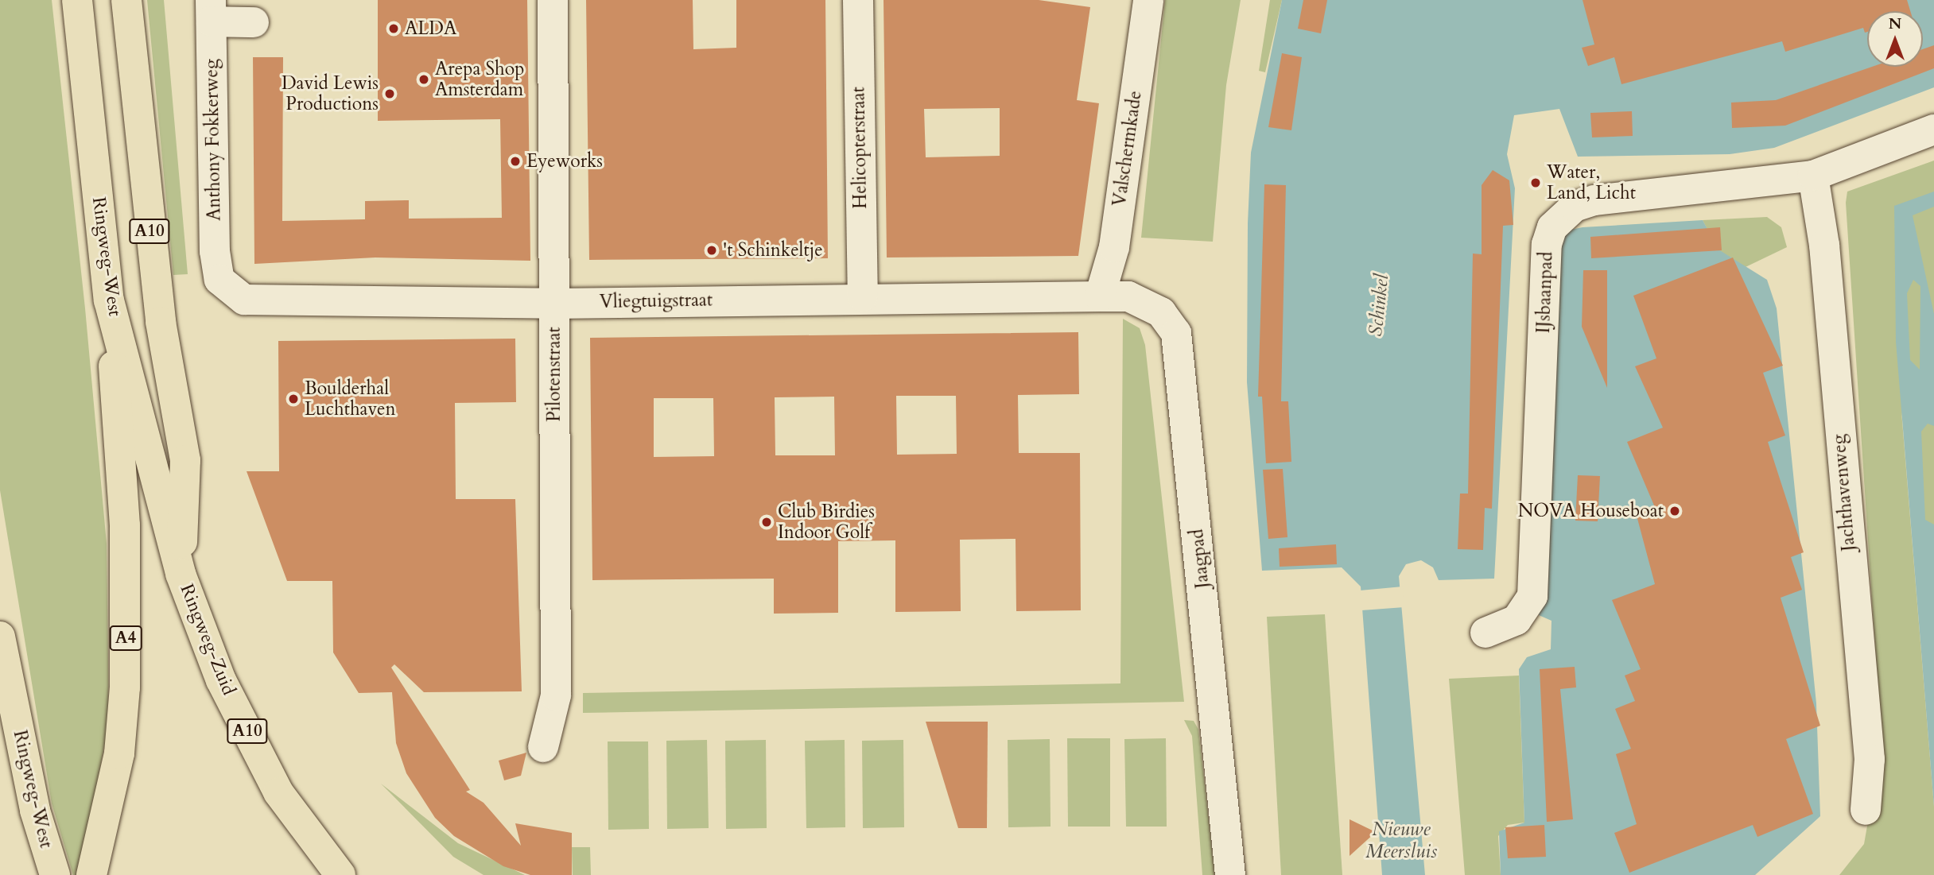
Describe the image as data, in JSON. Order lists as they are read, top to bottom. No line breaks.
{"streets":{"highway":["A10","Ringweg-West","A4","Ringweg-Zuid"],"street":["Anthony Fokkerweg","Helicopterstraat","Valschermkade","IJsbaanpad","Vliegtuigstraat","Pilotenstraat","Jachthavenweg","Jaagpad"]},"crossings":[["Anthony Fokkerweg","Vliegtuigstraat"],["Helicopterstraat","Vliegtuigstraat"],["Valschermkade","Vliegtuigstraat"],["Valschermkade","Jaagpad"],["A10","Ringweg-West"],["A10","Ringweg-Zuid"],["Ringweg-West","A4"],["Ringweg-West","Ringweg-Zuid"],["IJsbaanpad","Jachthavenweg"],["Vliegtuigstraat","Pilotenstraat"],["Vliegtuigstraat","Jaagpad"]],"water":["Schinkel","Nieuwe Meersluis"],"places":["ALDA","Arepa Shop Amsterdam","David Lewis Productions","Eyeworks","Water, Land, Licht","'t Schinkeltje","Boulderhal Luchthaven","NOVA Houseboat","Club Birdies Indoor Golf"],"north":"top"}
